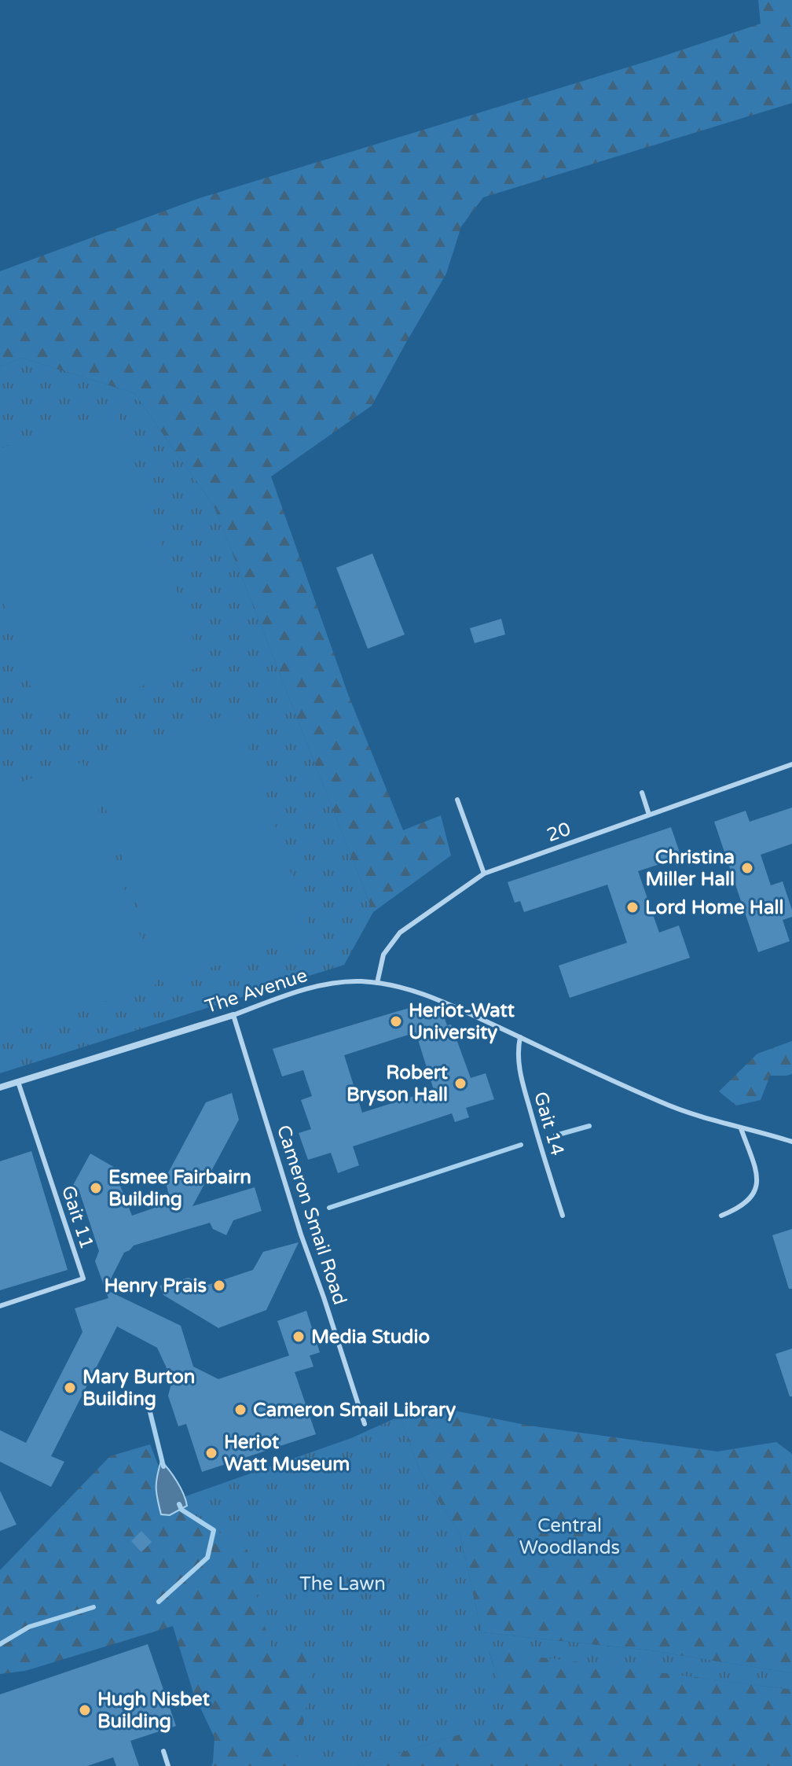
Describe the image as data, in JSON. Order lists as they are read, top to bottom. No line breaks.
{"streets":{"street":["The Avenue"],"lane":["20","Gait 14","Cameron Smail Road","Gait 11"]},"crossings":[["20","The Avenue"],["The Avenue","Gait 14"],["The Avenue","Cameron Smail Road"],["The Avenue","Gait 11"]],"parks":["Central Woodlands","The Lawn"],"places":["Christina Miller Hall","Lord Home Hall","Heriot-Watt University","Robert Bryson Hall","Esmee Fairbairn Building","Henry Prais","Media Studio","Mary Burton Building","Cameron Smail Library","Heriot Watt Museum","Hugh Nisbet Building"]}
